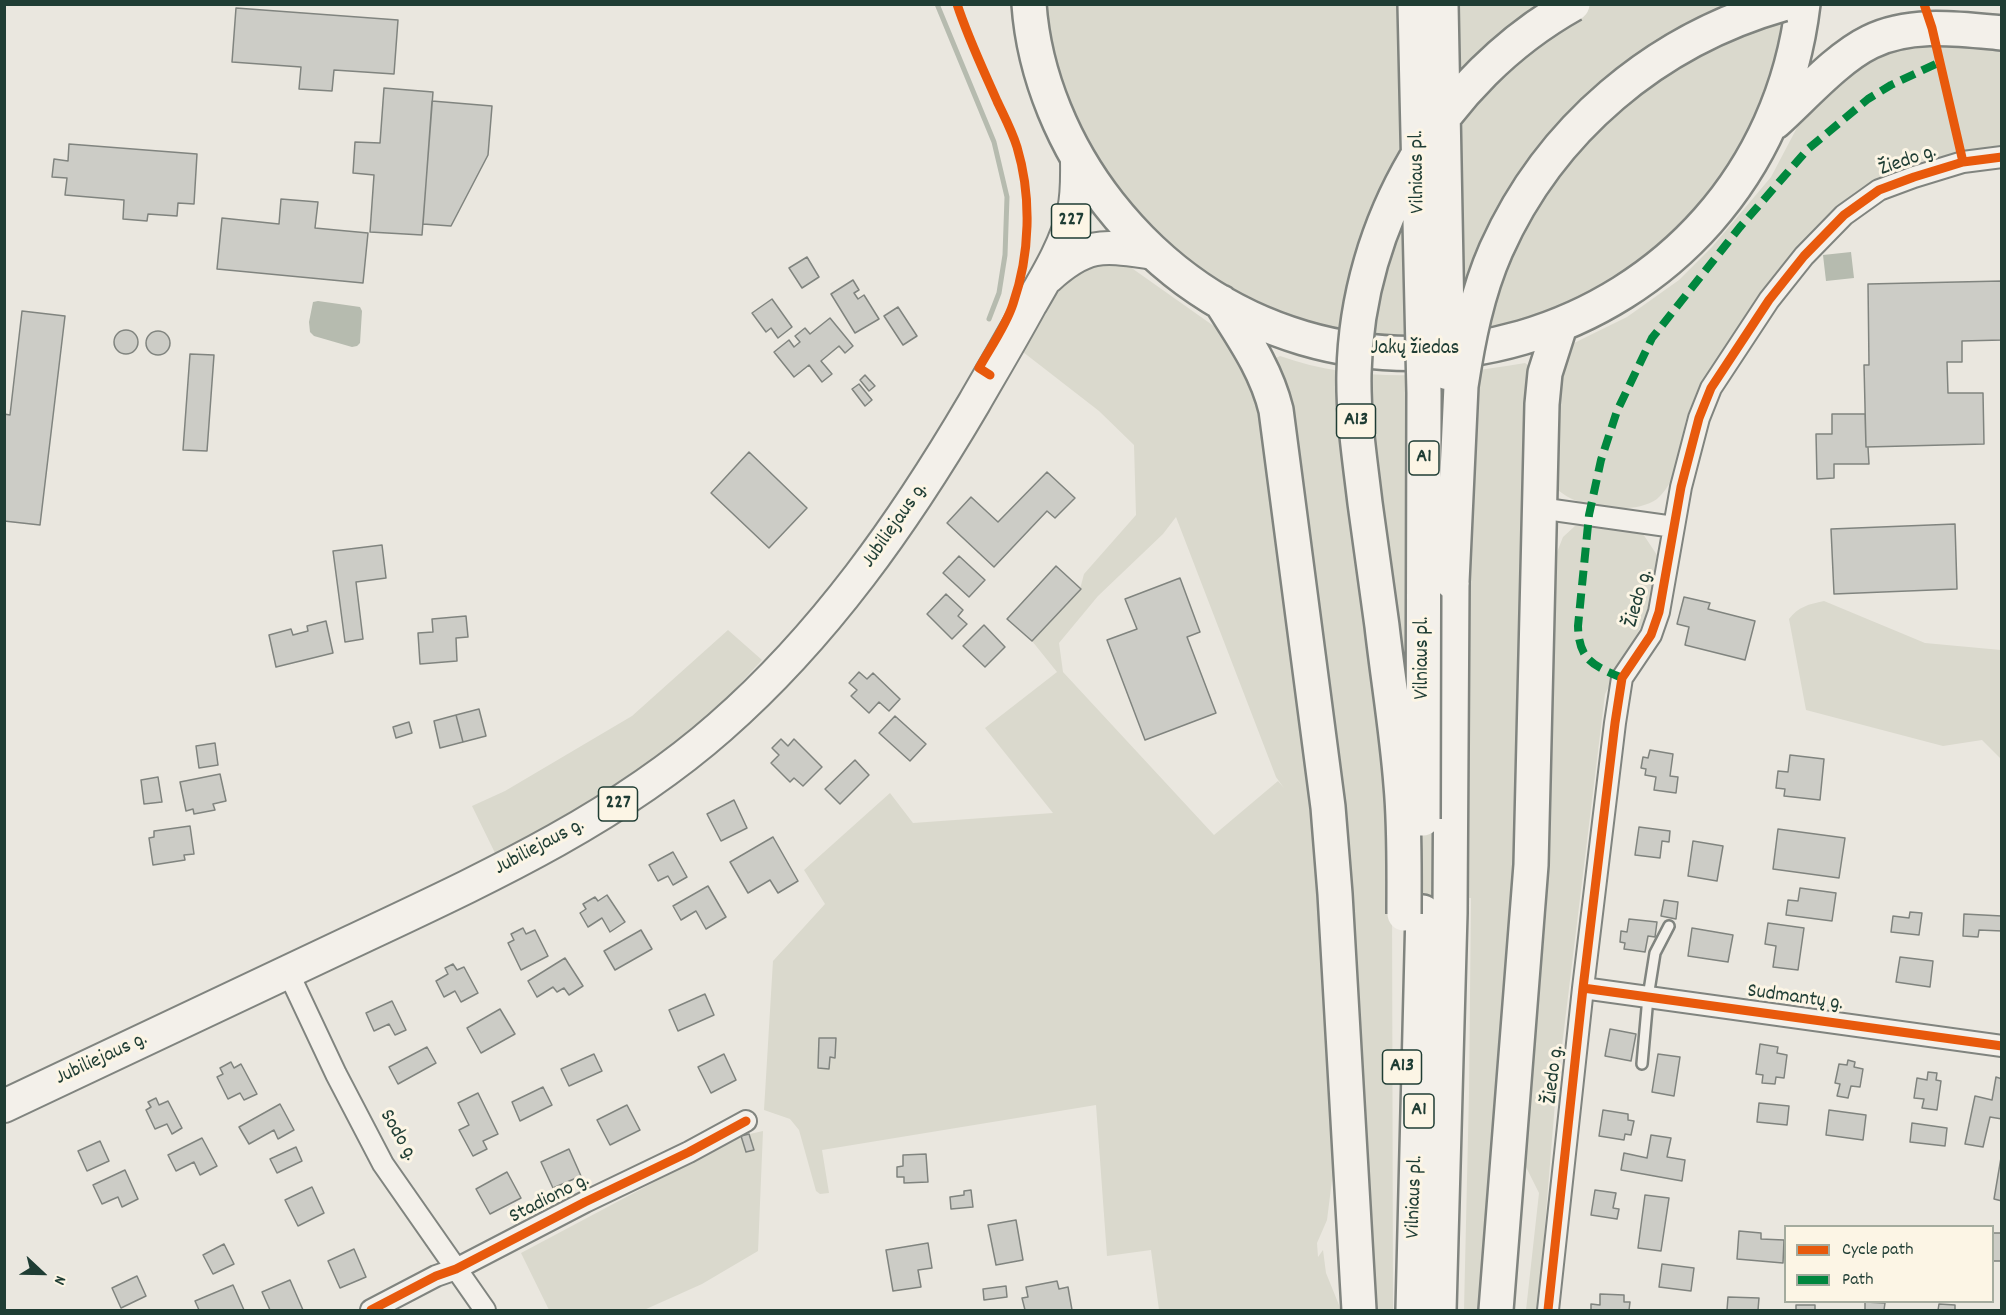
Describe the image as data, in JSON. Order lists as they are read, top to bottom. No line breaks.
{"streets":{"highway":["Vilniaus pl.","Jakų žiedas","A13","A1"],"main road":["227","Jubiliejaus g."],"street":["Žiedo g.","Sudmantų g.","Sodo g.","Stadiono g."]},"crossings":[["Žiedo g.","Sudmantų g."],["Vilniaus pl.","A13"],["227","Jakų žiedas"],["227","Jubiliejaus g."],["Jubiliejaus g.","Sodo g."],["Sodo g.","Stadiono g."]],"legend":["Cycle path","Path"],"north":"right"}
